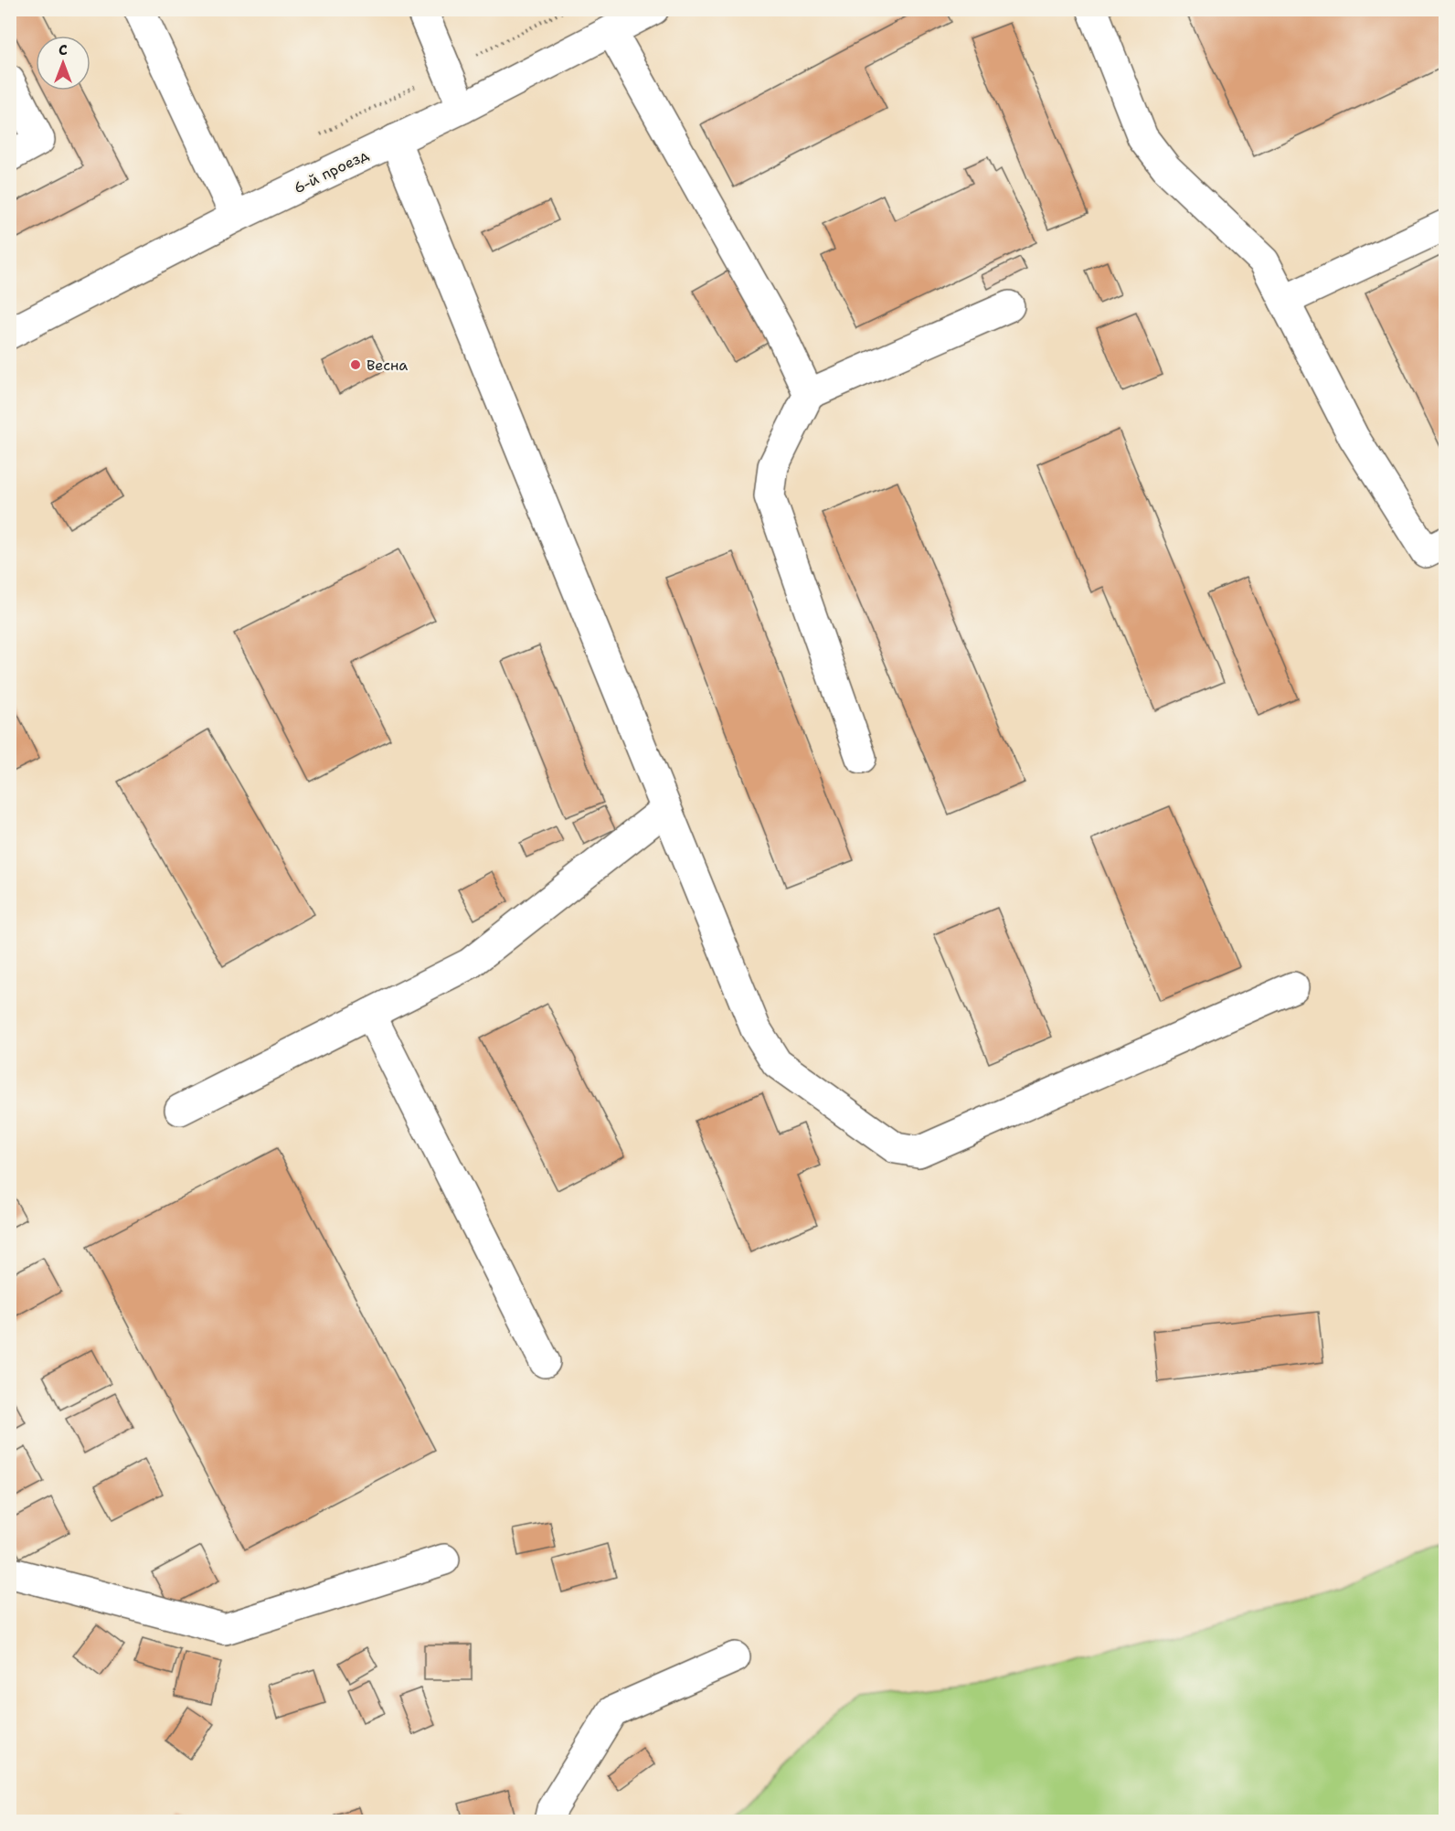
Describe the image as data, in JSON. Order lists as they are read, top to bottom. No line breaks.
{"streets":{"street":["6-й проезд"]},"places":["Весна"],"north":"top"}
